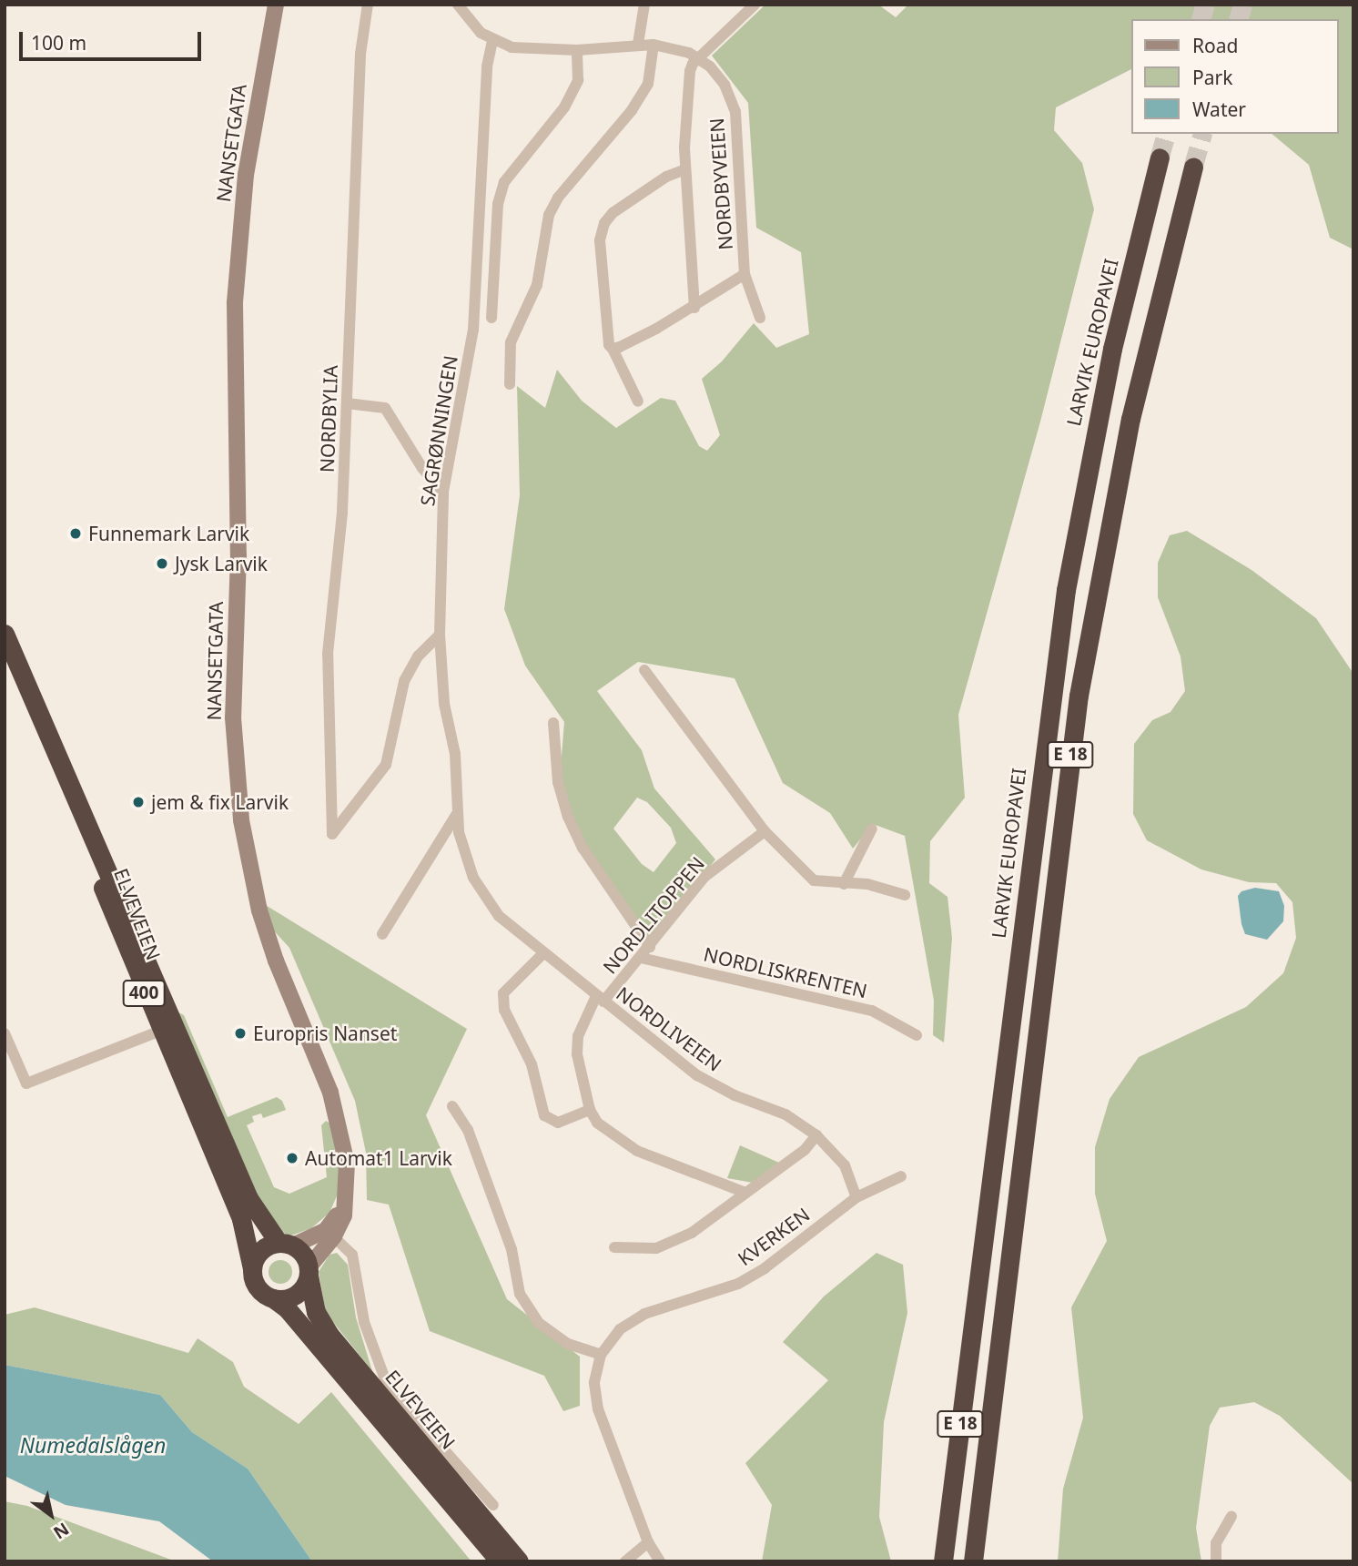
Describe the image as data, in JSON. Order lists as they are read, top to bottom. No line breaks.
{"streets":{"highway":["LARVIK EUROPAVEI","E 18","ELVEVEIEN","400"],"main road":["NANSETGATA"],"street":["NORDBYVEIEN","NORDBYLIA","SAGRØNNINGEN","NORDLITOPPEN","NORDLISKRENTEN","NORDLIVEIEN","KVERKEN"]},"crossings":[["NANSETGATA","ELVEVEIEN"],["NANSETGATA","400"],["NORDBYVEIEN","SAGRØNNINGEN"],["NORDBYLIA","SAGRØNNINGEN"],["NORDBYLIA","NORDLIVEIEN"],["SAGRØNNINGEN","NORDLIVEIEN"],["ELVEVEIEN","400"],["NORDLITOPPEN","NORDLISKRENTEN"],["NORDLITOPPEN","NORDLIVEIEN"],["NORDLIVEIEN","KVERKEN"]],"water":["Numedalslågen"],"places":["Funnemark Larvik","Jysk Larvik","jem & fix Larvik","Europris Nanset","Automat1 Larvik"],"legend":["Road","Park","Water"],"scale_bar":"100 m","north":"bottom right"}
